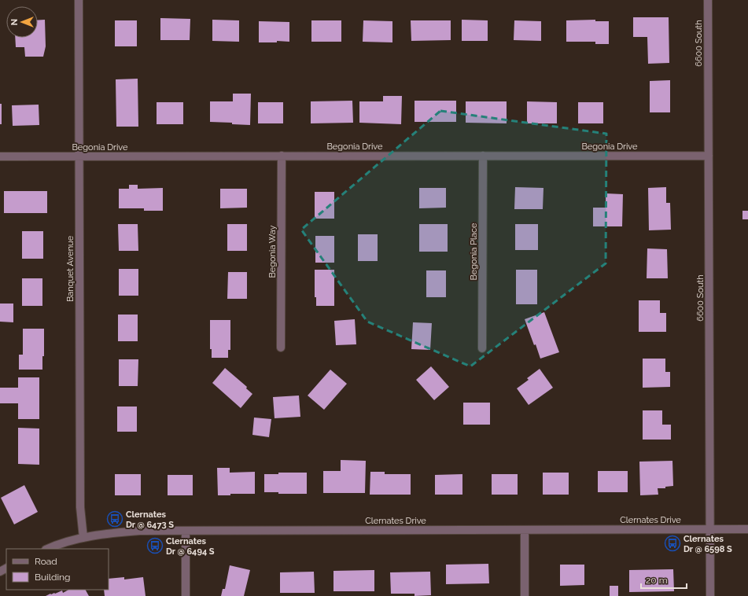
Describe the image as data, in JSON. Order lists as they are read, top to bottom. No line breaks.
{"streets":{"street":["6600 South","Begonia Drive","Begonia Way","Begonia Place","Banquet Avenue","Clernates Drive"]},"crossings":[["6600 South","Begonia Drive"],["6600 South","Clernates Drive"],["Begonia Drive","Begonia Way"],["Begonia Drive","Begonia Place"],["Begonia Drive","Banquet Avenue"],["Banquet Avenue","Clernates Drive"]],"places":{"bus stop":["Clernates Dr @ 6473 S","Clernates Dr @ 6598 S","Clernates Dr @ 6494 S"]},"legend":["Road","Building"],"scale_bar":"20 m","north":"left"}
